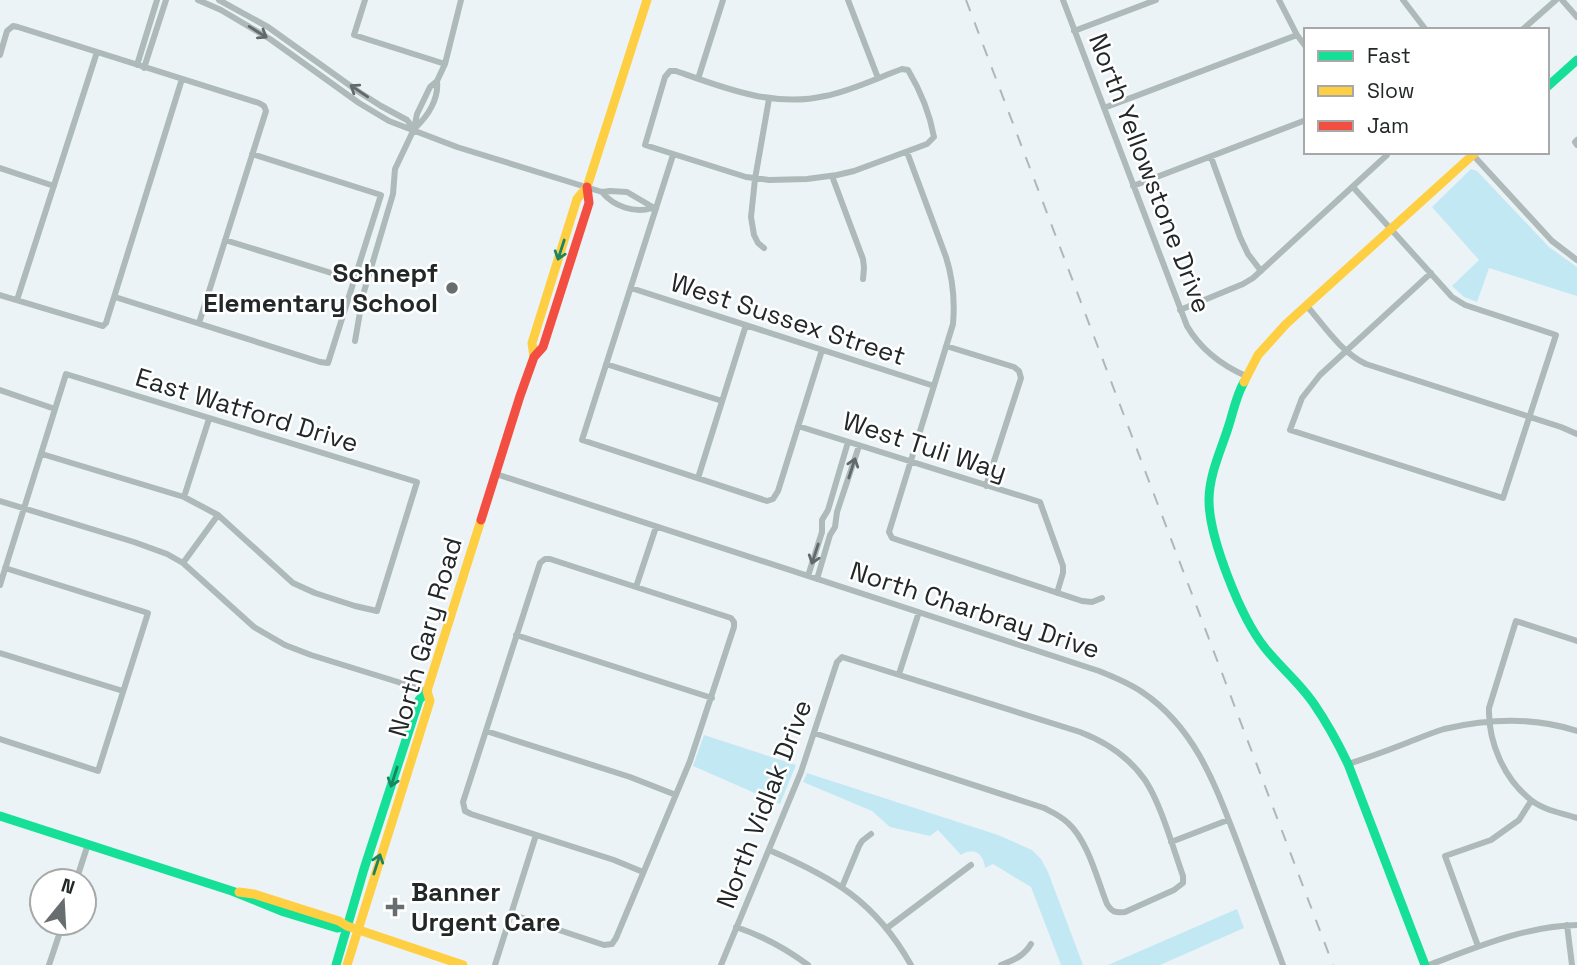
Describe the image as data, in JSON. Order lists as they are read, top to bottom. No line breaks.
{"streets":{"street":["North Yellowstone Drive","West Sussex Street","East Watford Drive","West Tuli Way","North Charbray Drive","North Gary Road","North Vidlak Drive"]},"crossings":[["North Charbray Drive","North Gary Road"]],"places":{"other":["Schnepf Elementary School"],"health":["Banner Urgent Care"]},"legend":["Fast","Slow","Jam"],"north":"top"}
